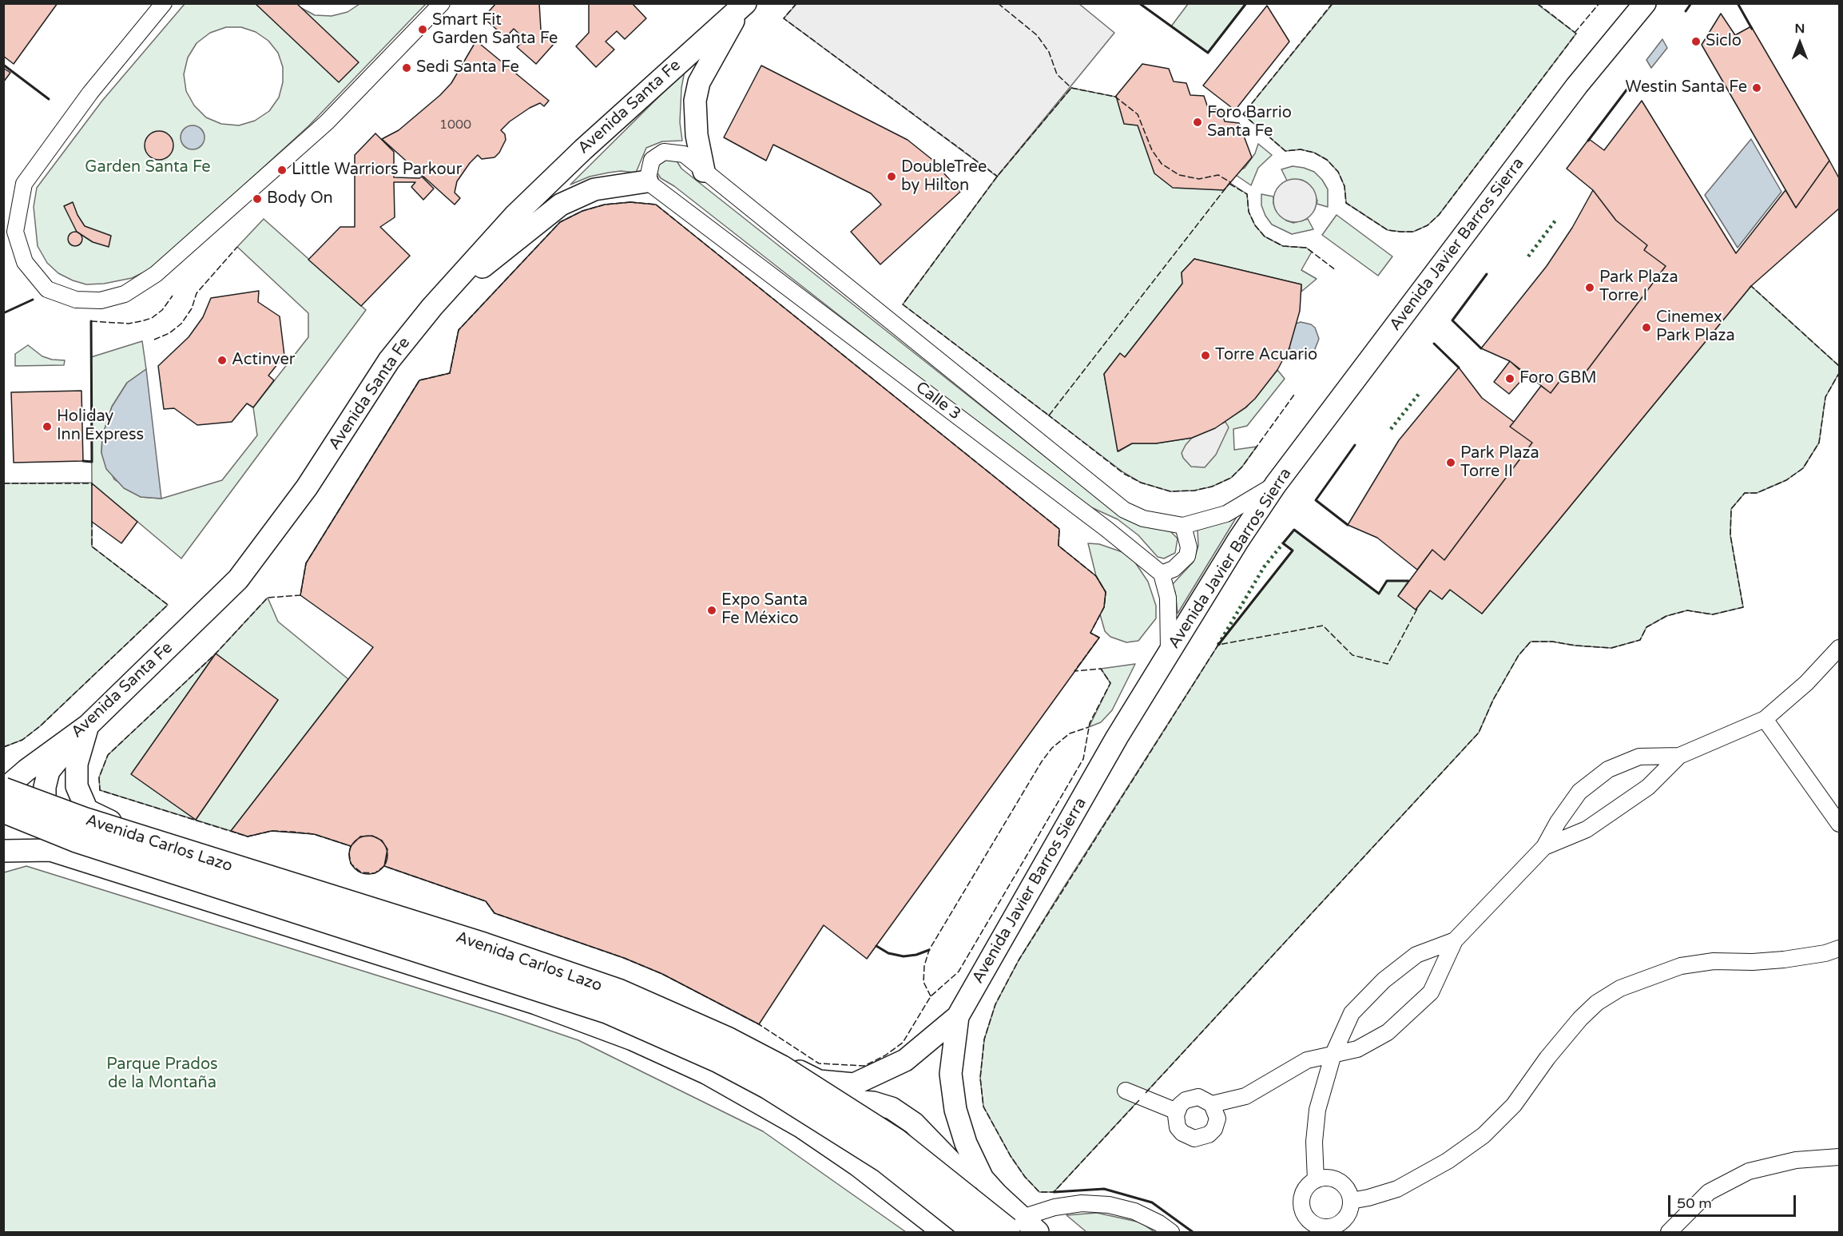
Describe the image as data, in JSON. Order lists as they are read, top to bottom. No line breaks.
{"streets":{"highway":["Avenida Carlos Lazo"],"street":["Avenida Santa Fe","Avenida Javier Barros Sierra","Calle 3"]},"crossings":[["Avenida Santa Fe","Avenida Carlos Lazo"],["Avenida Javier Barros Sierra","Calle 3"],["Avenida Javier Barros Sierra","Avenida Carlos Lazo"]],"parks":["Garden Santa Fe","Parque Prados de la Montaña"],"places":["Smart Fit Garden Santa Fe","Siclo","Sedi Santa Fe","Westin Santa Fe","Foro Barrio Santa Fe","Little Warriors Parkour","DoubleTree by Hilton","Body On","Park Plaza Torre I","Cinemex Park Plaza","Torre Acuario","Actinver","Foro GBM","Holiday Inn Express","Park Plaza Torre II","Expo Santa Fe México"],"house_numbers":["1000"],"scale_bar":"50 m","north":"top"}
